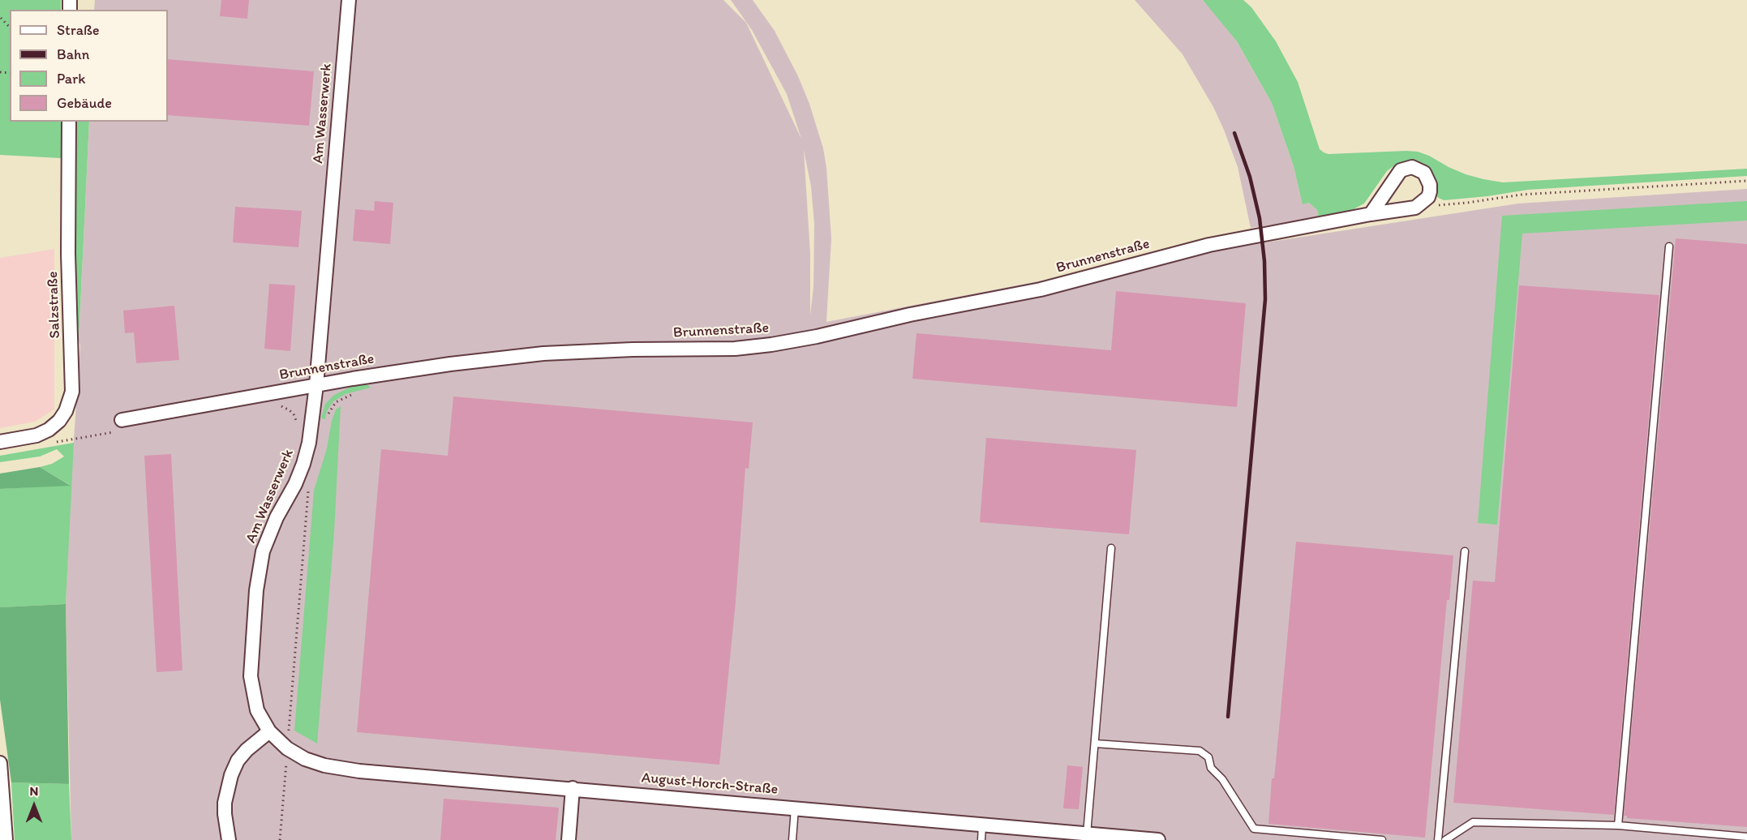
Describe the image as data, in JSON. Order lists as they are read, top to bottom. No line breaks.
{"streets":{"street":["Am Wasserwerk","Brunnenstraße","Salzstraße","August-Horch-Straße"]},"crossings":[["Am Wasserwerk","Brunnenstraße"],["Am Wasserwerk","August-Horch-Straße"]],"legend":["Straße","Bahn","Park","Gebäude"],"north":"top"}
